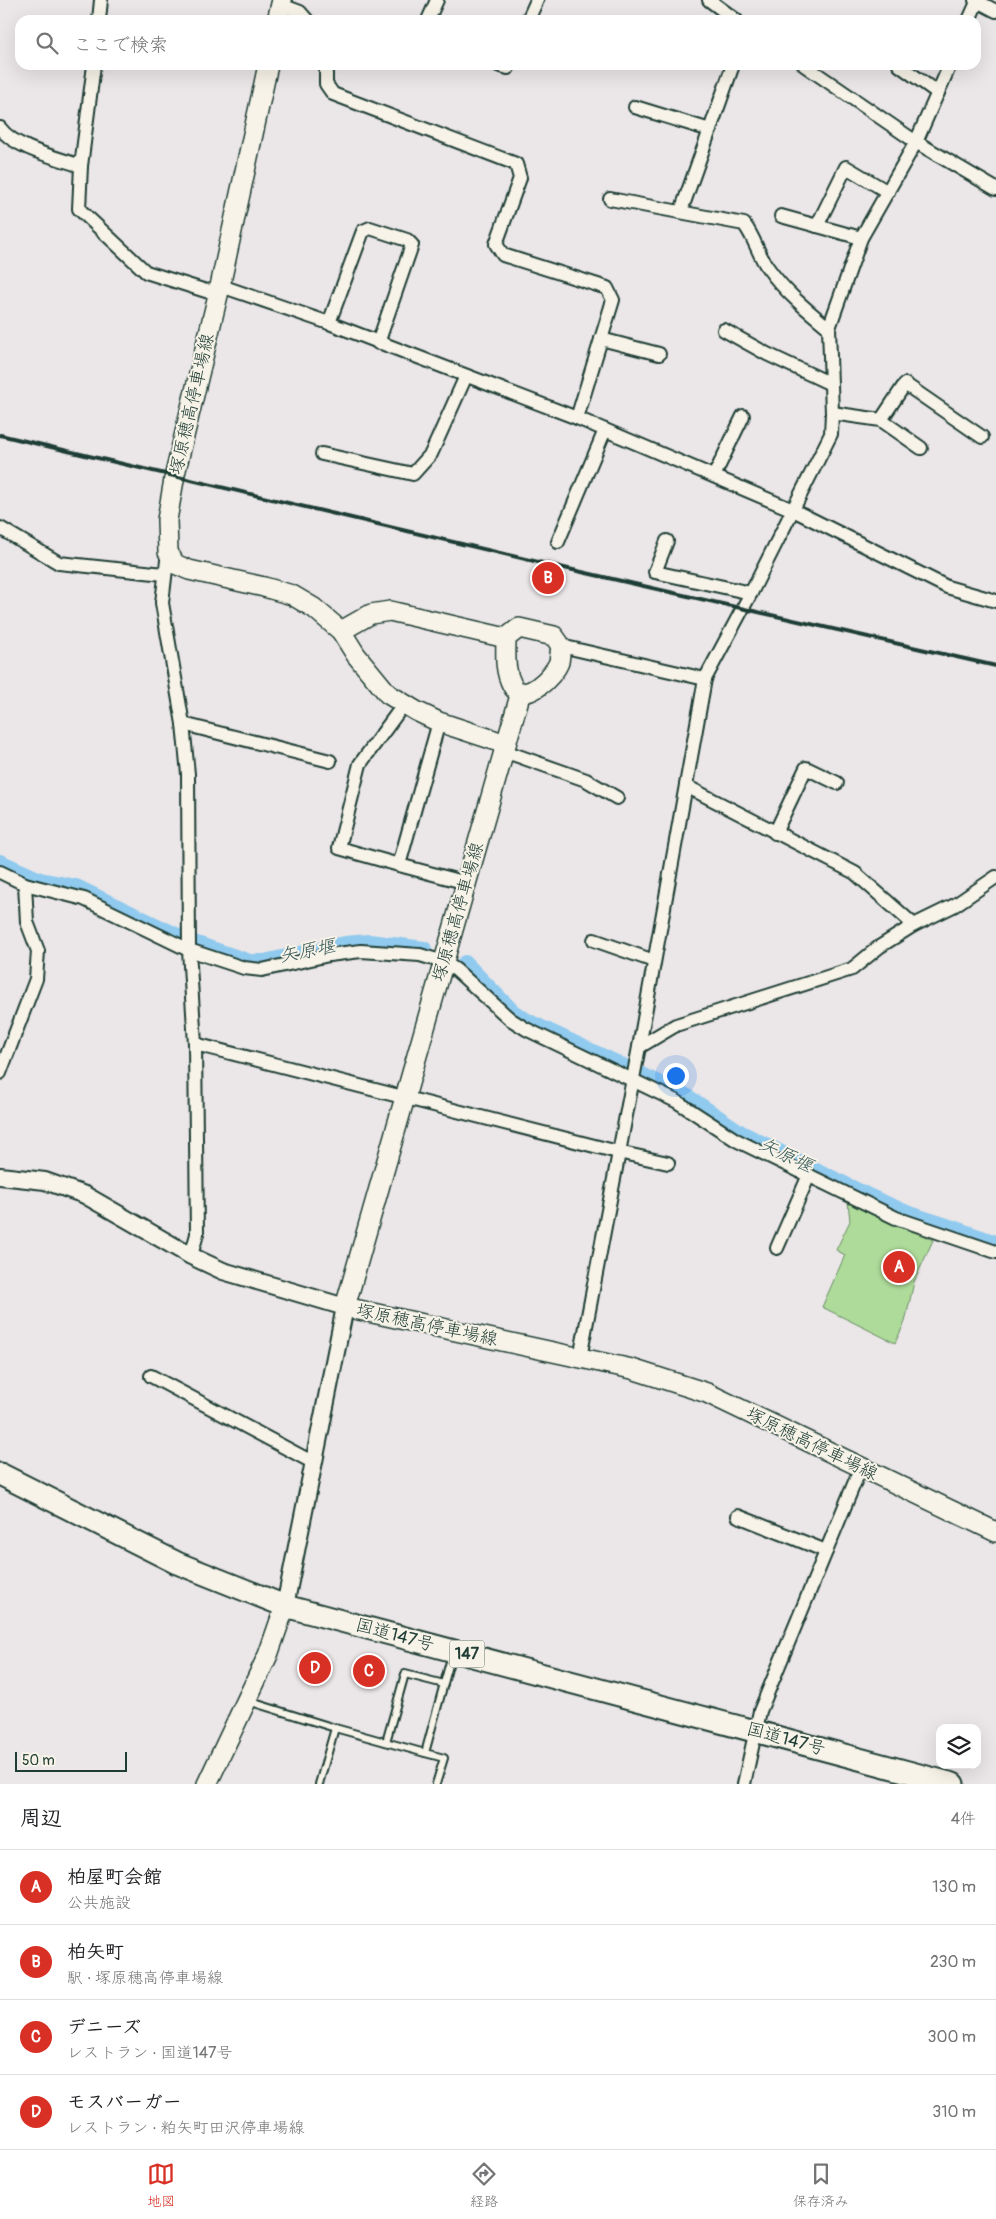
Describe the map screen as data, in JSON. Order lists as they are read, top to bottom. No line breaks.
{"streets":{"highway":["国道147号","147"],"main road":["塚原穂高停車場線"]},"water":["矢原堰"],"scale_bar":"50 m","page":{"search":"ここで検索","pins":["B","A","D","C"],"scale":"50 m","heading":["周辺","4件"],"list":[{"mark":"A","name":"柏屋町会館","note":"公共施設","value":"130 m"},{"mark":"B","name":"柏矢町","note":"駅 · 塚原穂高停車場線","value":"230 m"},{"mark":"C","name":"デニーズ","note":"レストラン · 国道147号","value":"300 m"},{"mark":"D","name":"モスバーガー","note":"レストラン · 粕矢町田沢停車場線","value":"310 m"}],"nav":["地図","経路","保存済み"]}}
